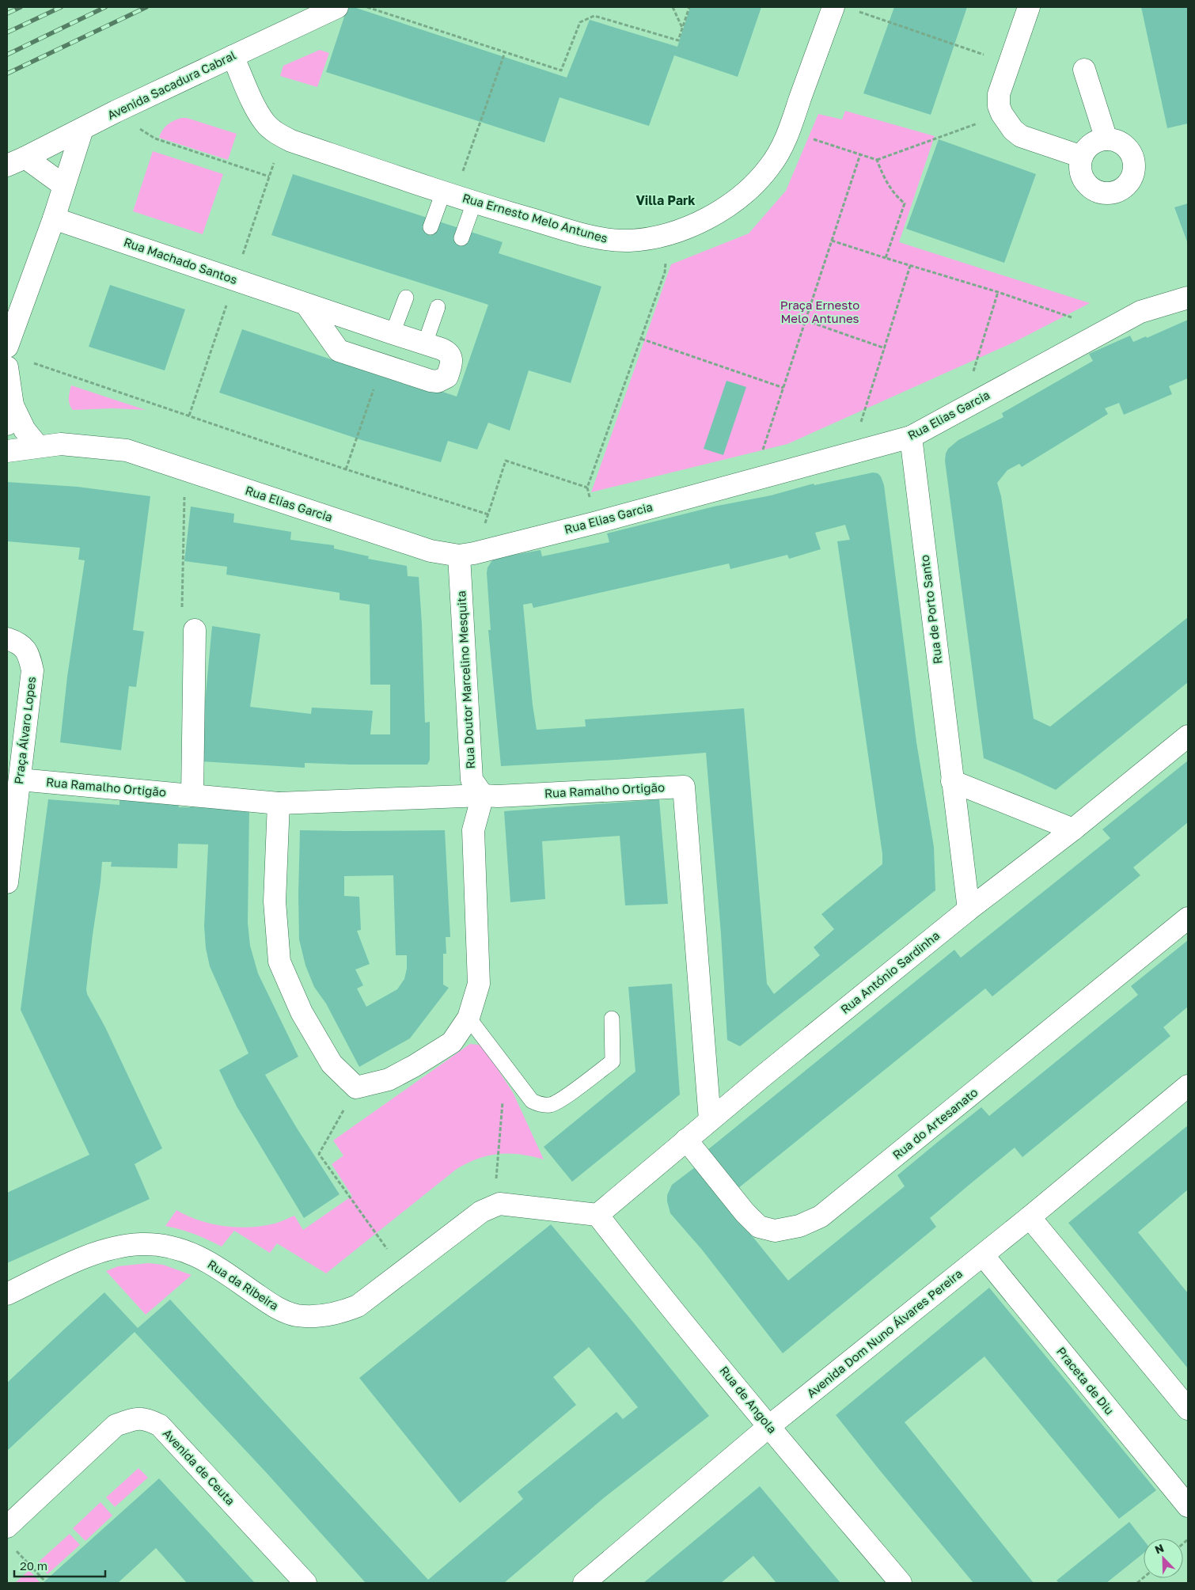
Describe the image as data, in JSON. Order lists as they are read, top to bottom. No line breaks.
{"streets":{"street":["Avenida Sacadura Cabral","Rua Ernesto Melo Antunes","Rua Machado Santos","Rua Elias Garcia","Rua de Porto Santo","Rua Doutor Marcelino Mesquita","Praça Álvaro Lopes","Rua Ramalho Ortigão","Rua António Sardinha","Rua do Artesanato","Rua da Ribeira","Avenida Dom Nuno Álvares Pereira","Praceta de Diu","Rua de Angola","Avenida de Ceuta"]},"crossings":[["Avenida Sacadura Cabral","Rua Ernesto Melo Antunes"],["Rua Elias Garcia","Rua de Porto Santo"],["Rua Elias Garcia","Rua Doutor Marcelino Mesquita"],["Rua de Porto Santo","Rua António Sardinha"],["Rua Doutor Marcelino Mesquita","Rua Ramalho Ortigão"],["Praça Álvaro Lopes","Rua Ramalho Ortigão"],["Rua Ramalho Ortigão","Rua António Sardinha"],["Rua António Sardinha","Rua do Artesanato"],["Rua António Sardinha","Rua da Ribeira"],["Rua António Sardinha","Rua de Angola"],["Rua da Ribeira","Rua de Angola"],["Avenida Dom Nuno Álvares Pereira","Praceta de Diu"],["Avenida Dom Nuno Álvares Pereira","Rua de Angola"]],"districts":["Villa Park"],"parks":["Praça Ernesto Melo Antunes"],"scale_bar":"20 m","north":"top left"}
